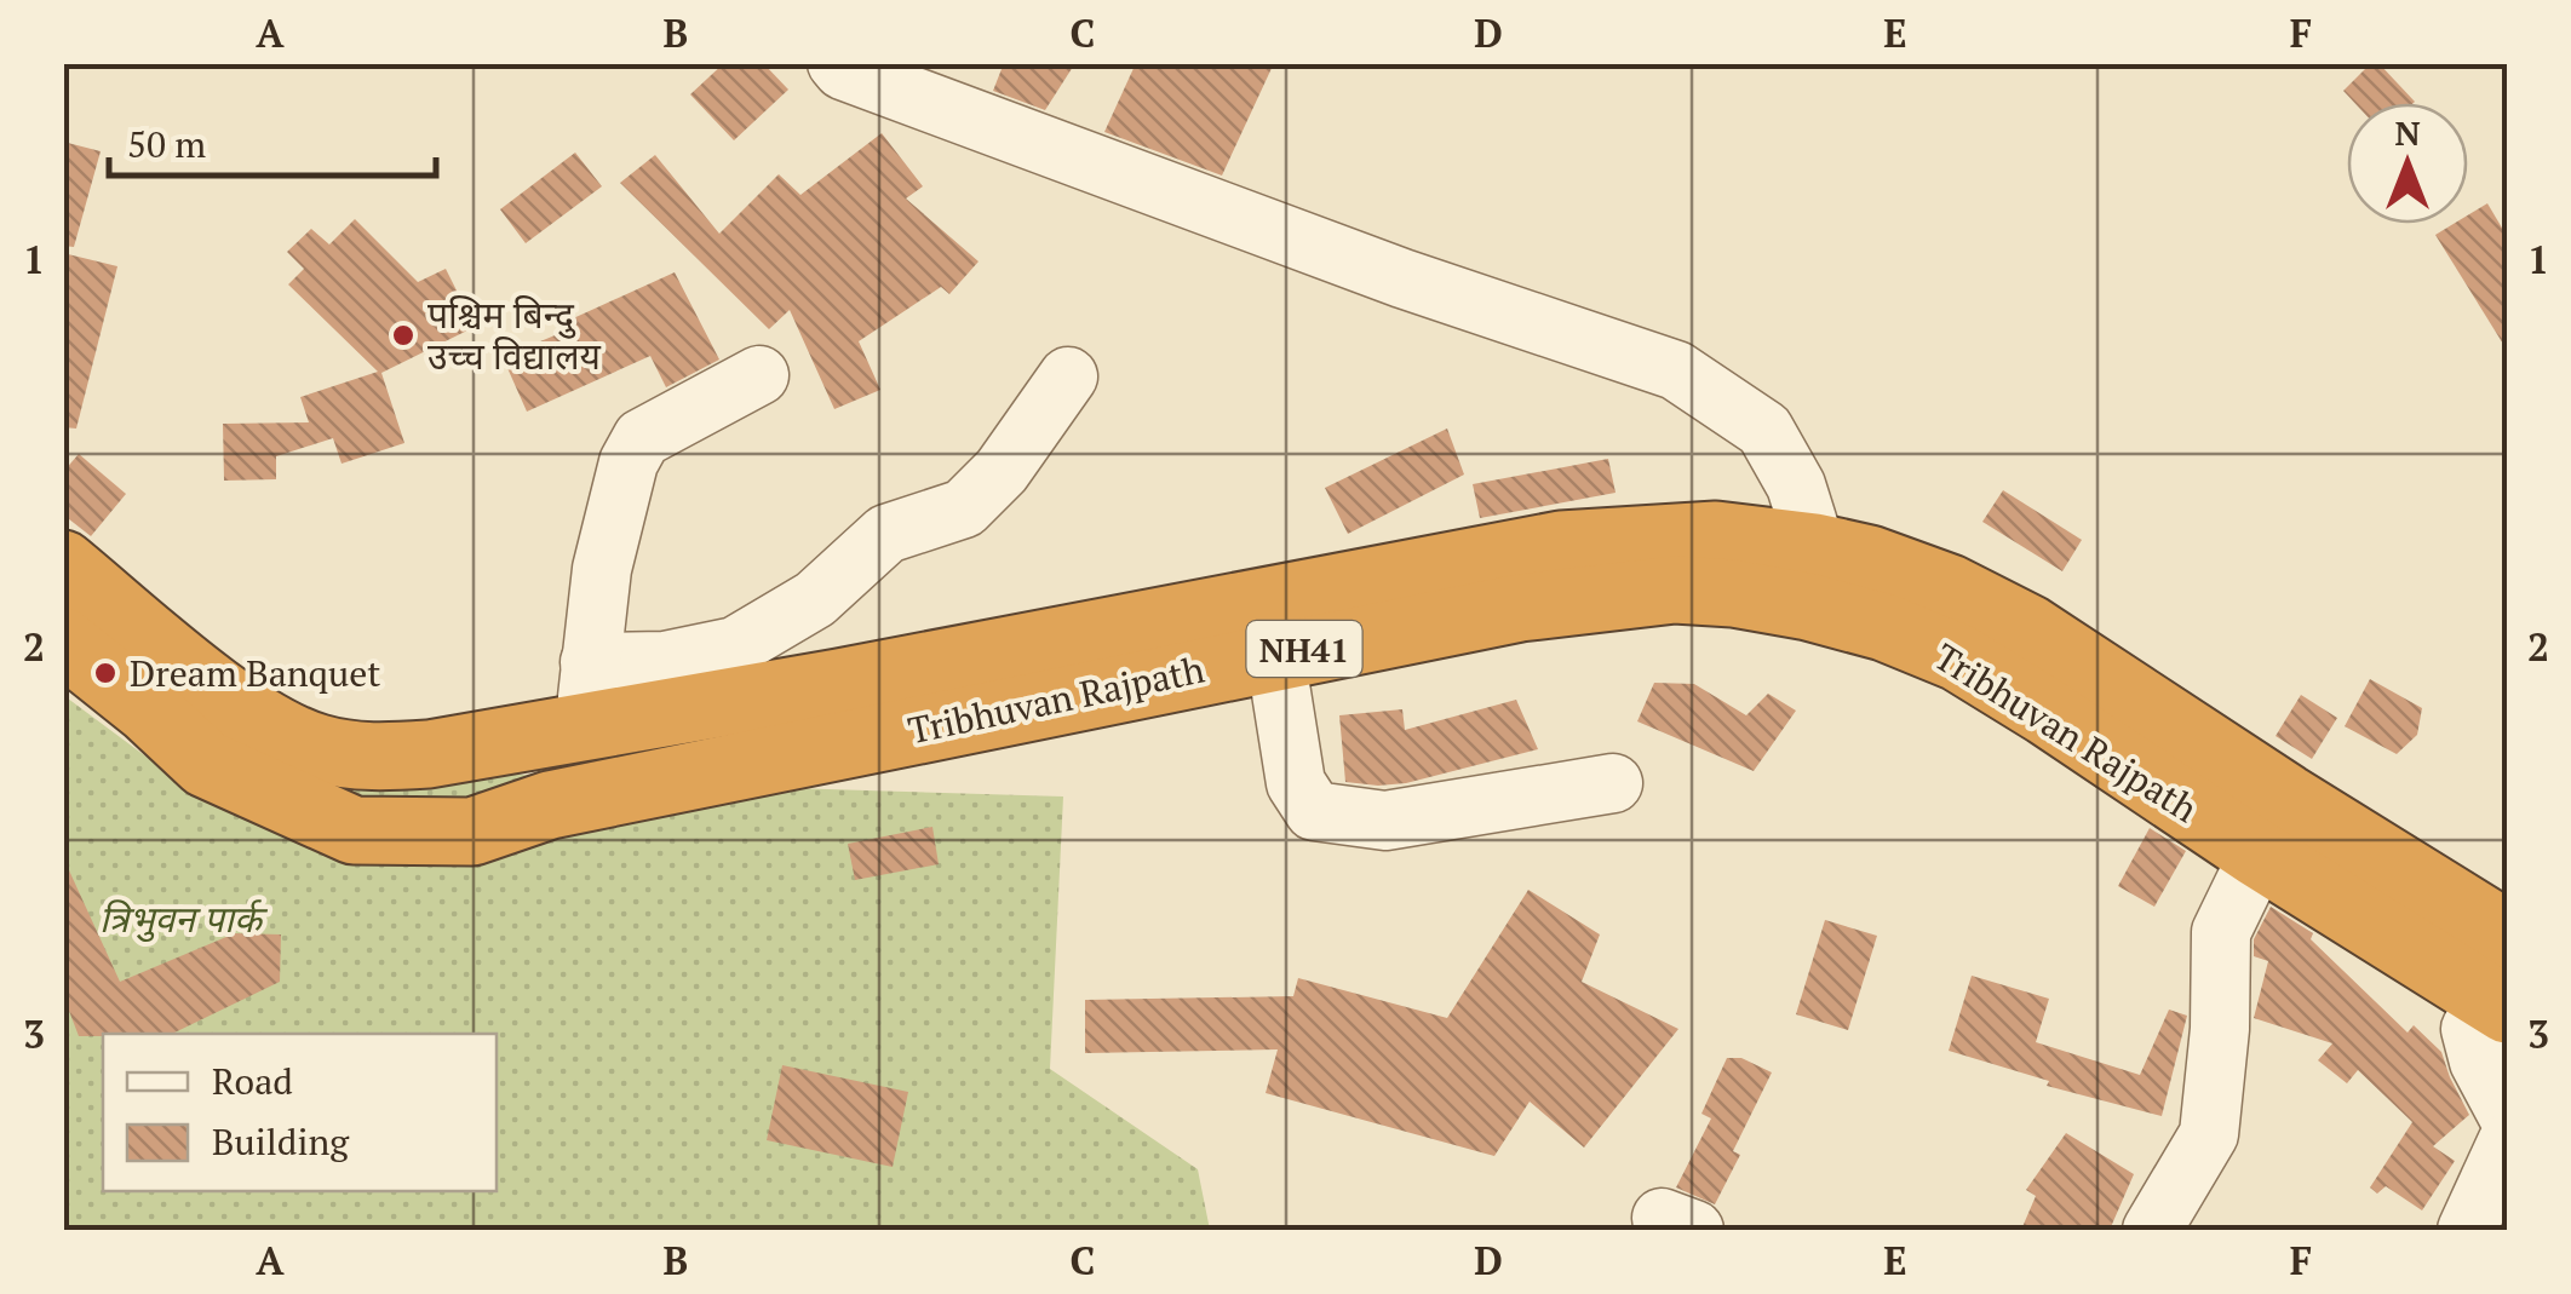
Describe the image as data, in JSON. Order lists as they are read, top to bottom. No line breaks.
{"streets":{"highway":["NH41","Tribhuvan Rajpath"]},"parks":["त्रिभुवन पार्क"],"places":["पश्चिम बिन्दु उच्च विद्यालय","Dream Banquet"],"legend":["Road","Building"],"scale_bar":"50 m","north":"top","grid":{"columns":["A","B","C","D","E","F"],"rows":["1","2","3"]}}
